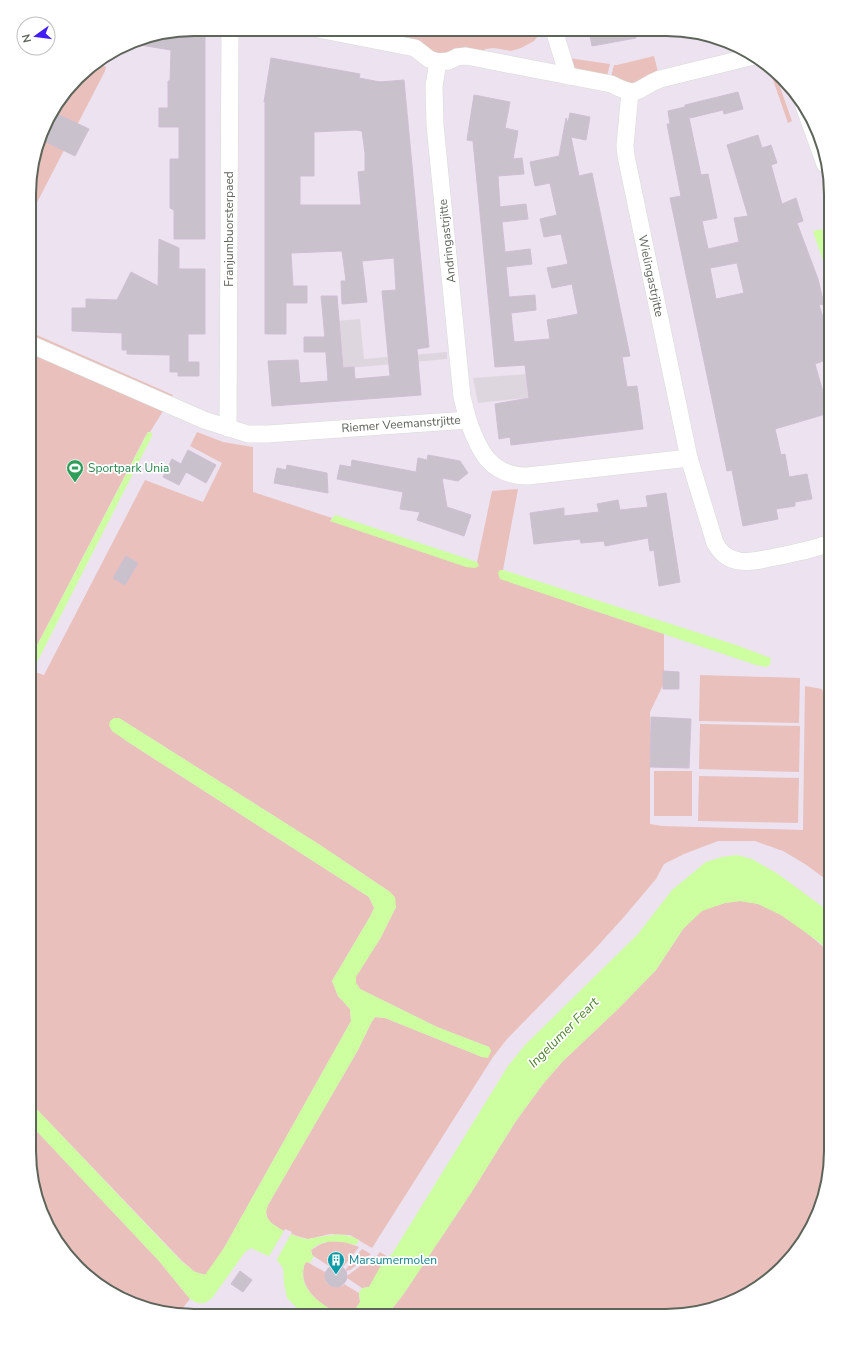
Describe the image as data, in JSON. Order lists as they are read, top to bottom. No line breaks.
{"streets":{"street":["Franjumbuorsterpaed","Andringastrjitte","Wielingastrjitte","Riemer Veemanstrjitte"]},"crossings":[["Franjumbuorsterpaed","Riemer Veemanstrjitte"],["Andringastrjitte","Riemer Veemanstrjitte"],["Wielingastrjitte","Riemer Veemanstrjitte"]],"water":["Ingelumer Feart"],"places":{"sports":["Sportpark Unia"],"building":["Marsumermolen"]},"north":"left"}
